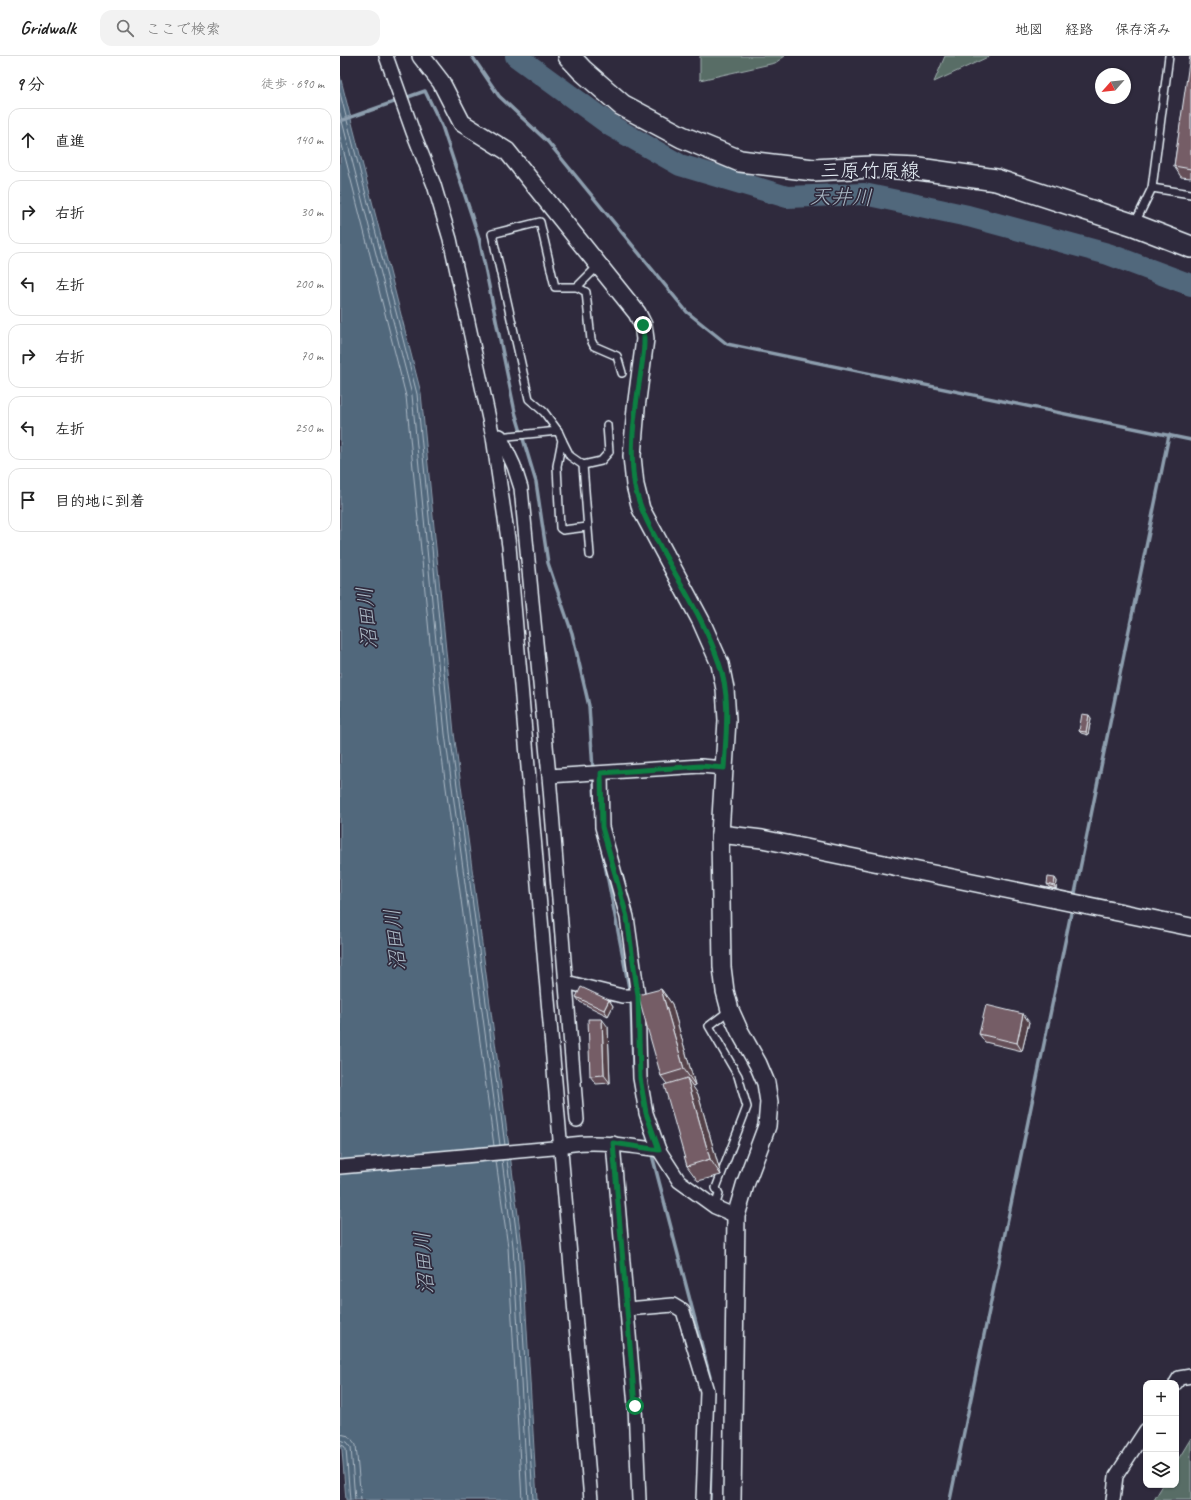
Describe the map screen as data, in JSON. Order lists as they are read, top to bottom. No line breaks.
{"streets":{"main road":["三原竹原線"]},"water":["天井川","沼田川"],"north":"bottom left","page":{"header":"Gridwalk","search":"ここで検索","nav":["地図","経路","保存済み"],"heading":["9 分","徒歩 · 690 m"],"list":[["直進","140 m"],["右折","30 m"],["左折","200 m"],["右折","70 m"],["左折","250 m"],"目的地に到着"],"map_buttons":["+","−"]}}
